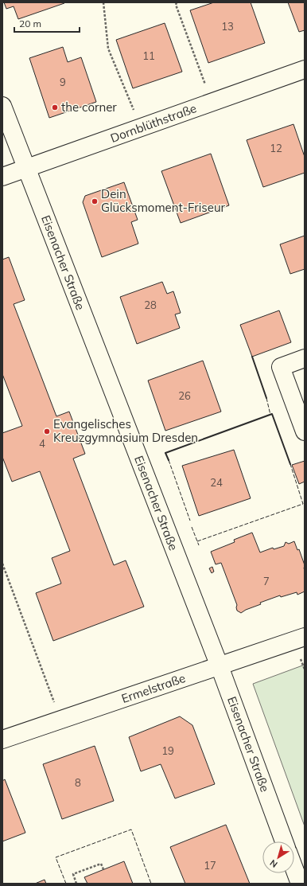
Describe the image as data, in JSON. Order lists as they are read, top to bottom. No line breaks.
{"streets":{"street":["Dornblüthstraße","Eisenacher Straße","Ermelstraße"]},"crossings":[["Dornblüthstraße","Eisenacher Straße"],["Eisenacher Straße","Ermelstraße"]],"places":["the corner","Dein Glücksmoment-Friseur","Evangelisches Kreuzgymnasium Dresden"],"house_numbers":["13","11","9","12","28","26","4","24","7","19","8","17"],"scale_bar":"20 m","north":"bottom left"}
